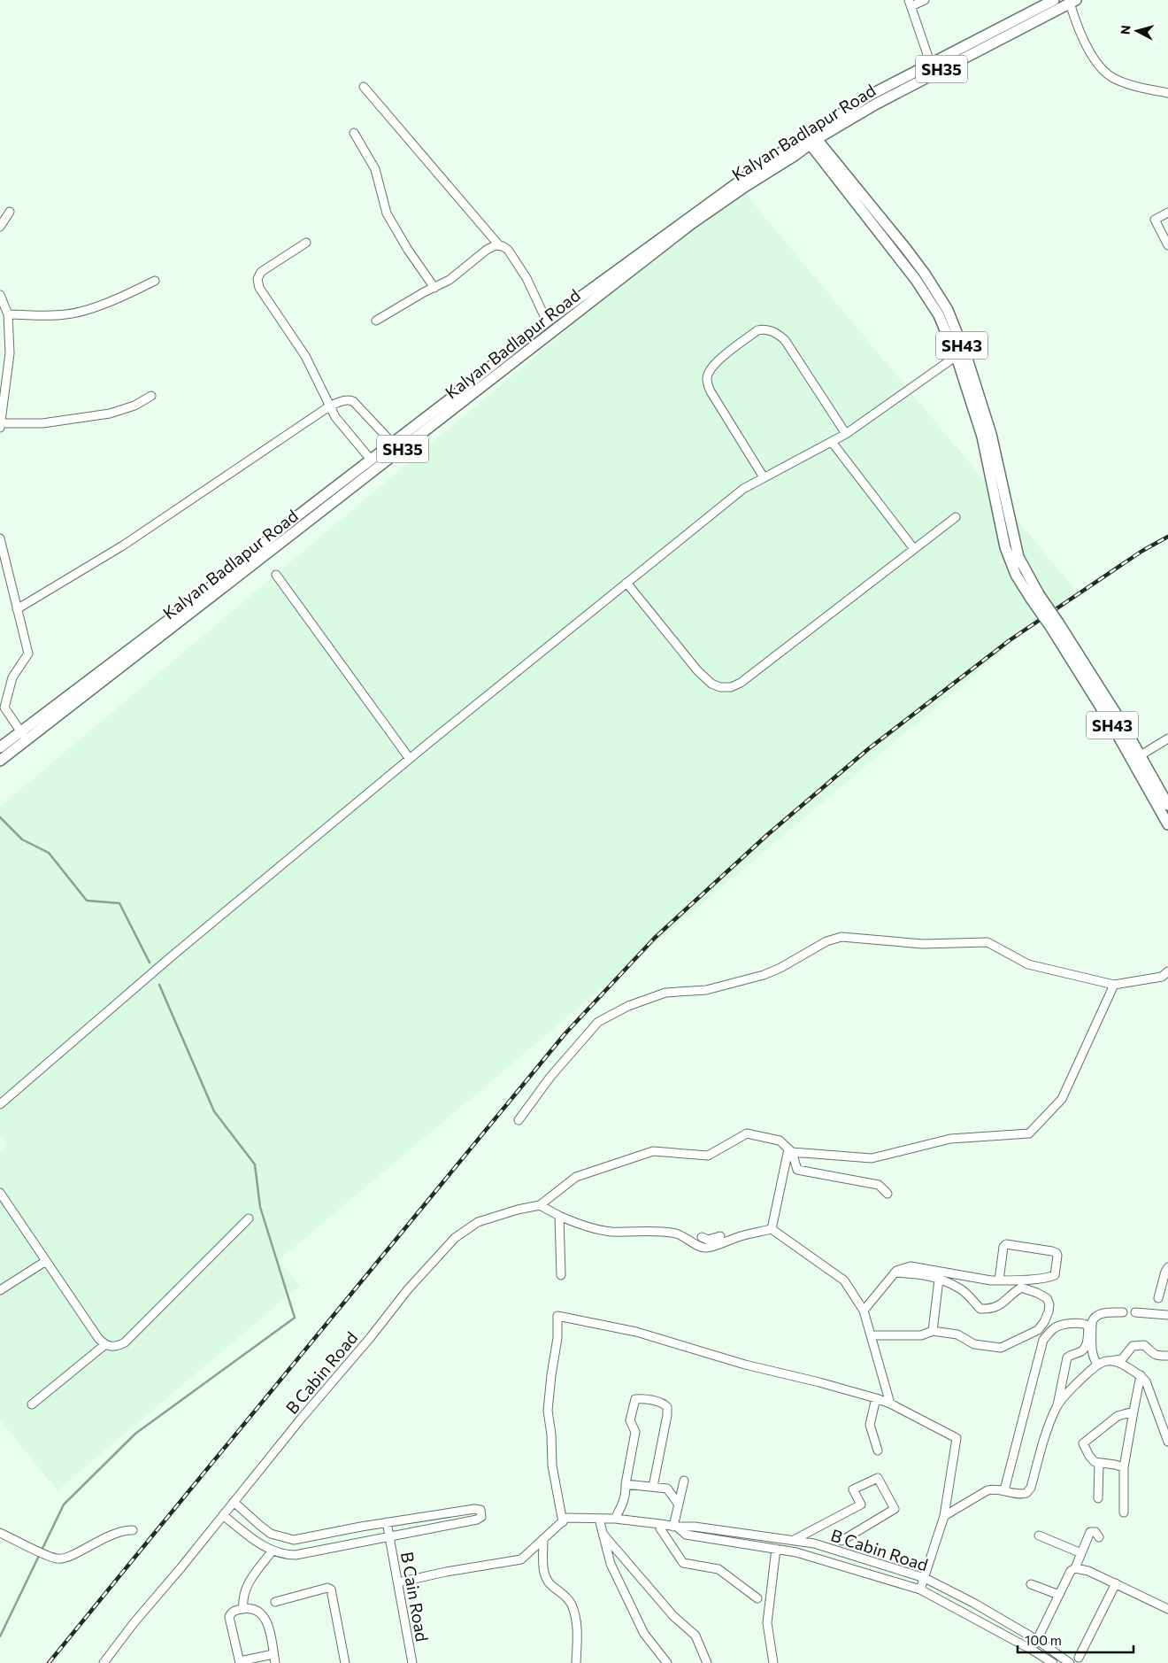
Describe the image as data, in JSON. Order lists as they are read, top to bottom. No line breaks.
{"streets":{"main road":["SH35","Kalyan Badlapur Road","SH43"],"street":["B Cabin Road","B Cain Road"]},"crossings":[["Kalyan Badlapur Road","SH43"],["B Cabin Road","B Cain Road"]],"scale_bar":"100 m","north":"left"}
